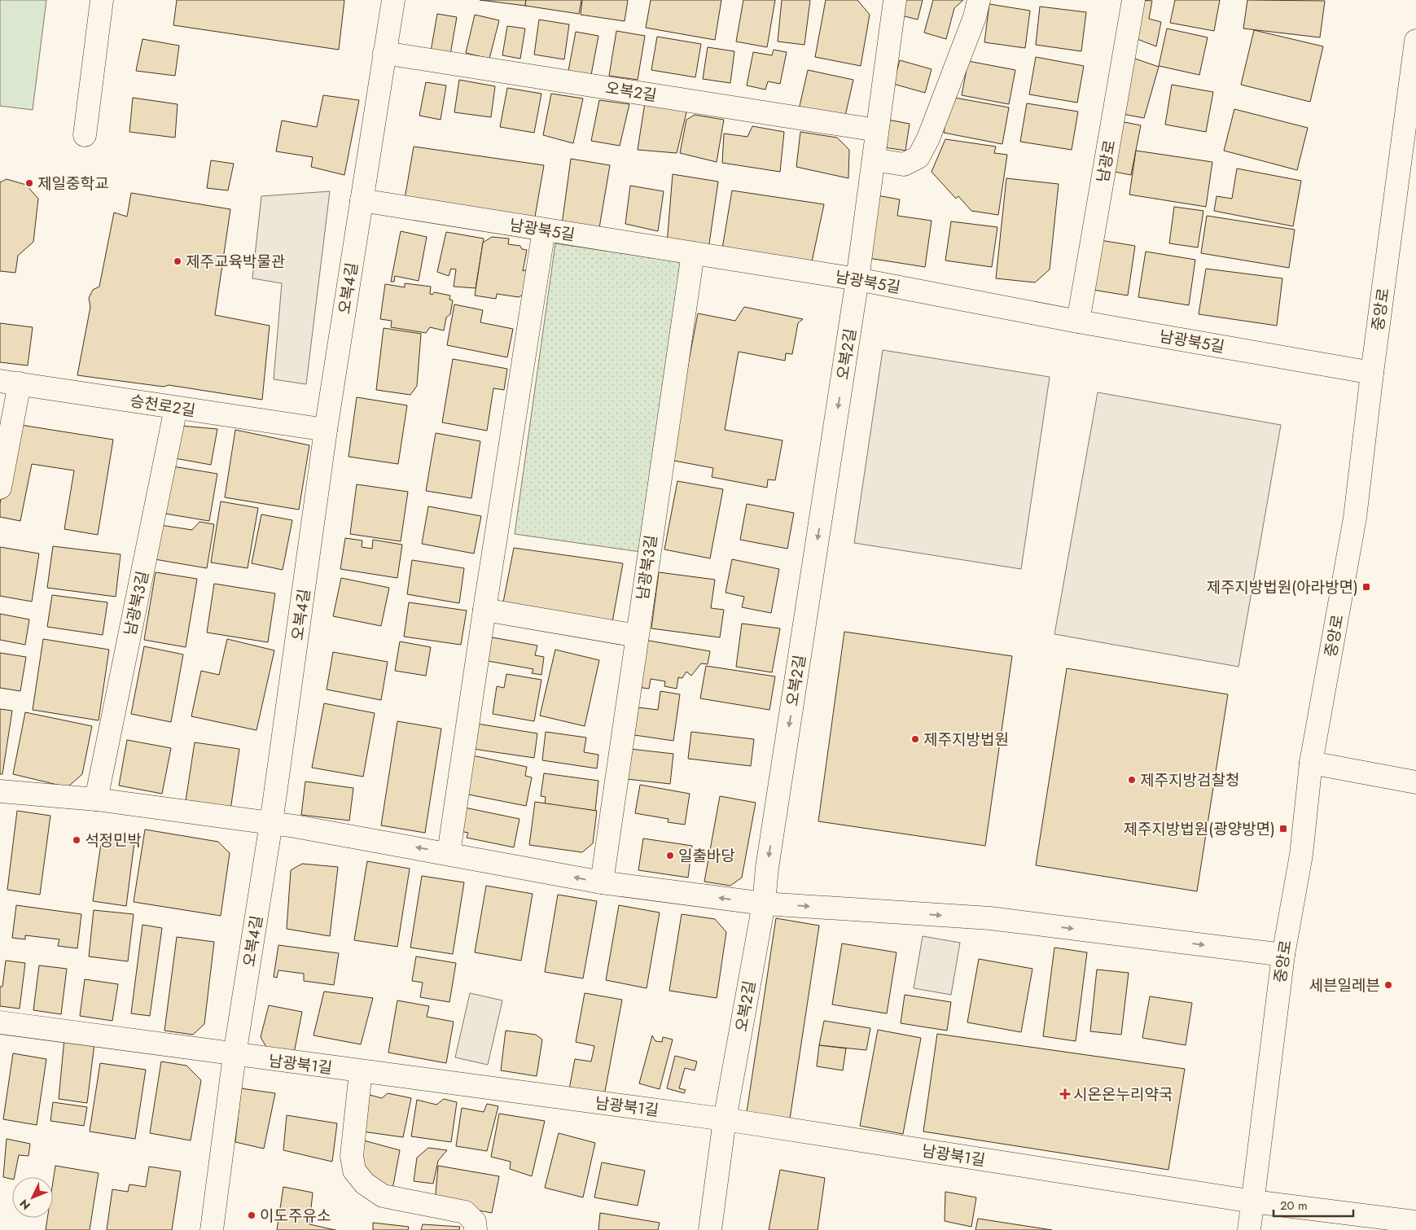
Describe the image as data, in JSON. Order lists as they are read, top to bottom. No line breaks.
{"streets":{"street":["오복2길","남광로","남광북5길","오복4길","중앙로","승천로2길","남광북3길","남광북1길"]},"crossings":[["오복2길","남광북5길"],["오복2길","오복4길"],["오복2길","남광북1길"],["남광로","남광북5길"],["남광북5길","오복4길"],["남광북5길","중앙로"],["남광북5길","남광북3길"],["오복4길","승천로2길"],["오복4길","남광북1길"],["중앙로","남광북1길"],["승천로2길","남광북3길"]],"one_way":["오복2길"],"places":{"other":["제일중학교","제주교육박물관","제주지방법원","제주지방검찰청","석정민박","일출바당","세븐일레븐","이도주유소"],"transit":["제주지방법원(아라방면)","제주지방법원(광양방면)"],"health":["시온온누리약국"]},"scale_bar":"20 m","north":"bottom left"}
